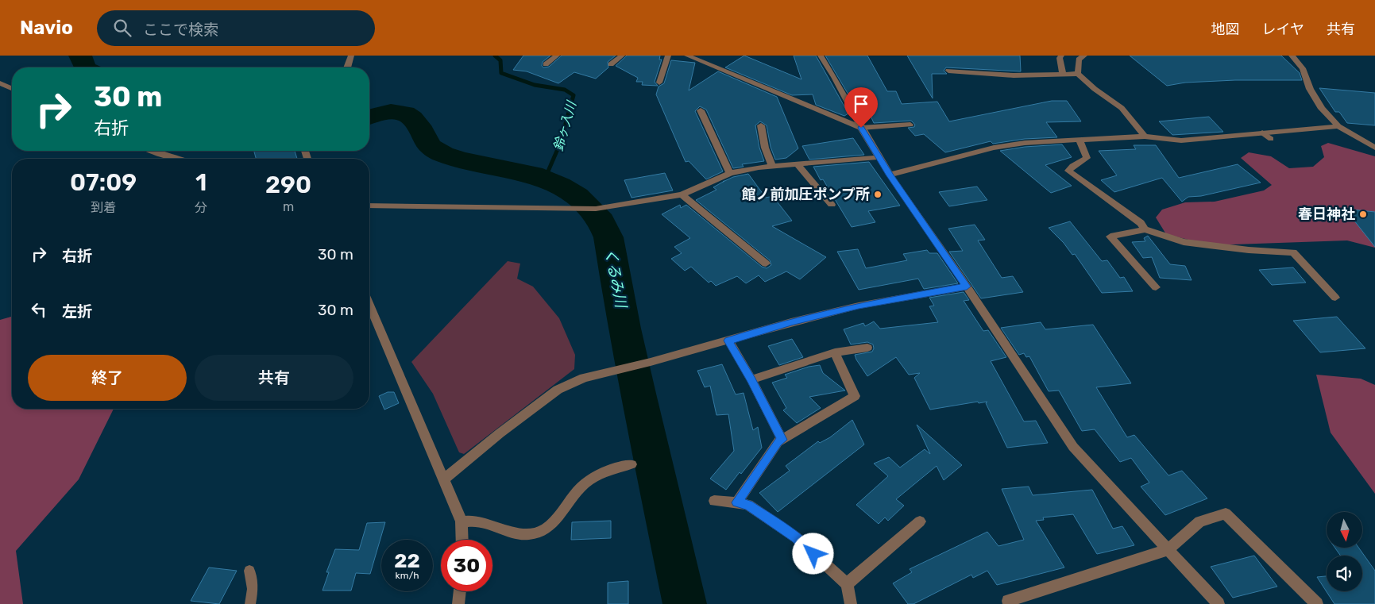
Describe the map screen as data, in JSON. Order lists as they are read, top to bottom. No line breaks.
{"water":["鈴ヶ入川","くるみ川"],"places":["館ノ前加圧ポンプ所","春日神社"],"north":"bottom","page":{"header":"Navio","search":"ここで検索","nav":["地図","レイヤ","共有"],"turn":["30 m","右折"],"eta":["07:09","到着","1","分","290","m"],"list":[{"name":"右折","value":"30 m"},{"name":"左折","value":"30 m"}],"buttons":["終了","共有"],"speed":"22 km/h","limit":"30"}}
